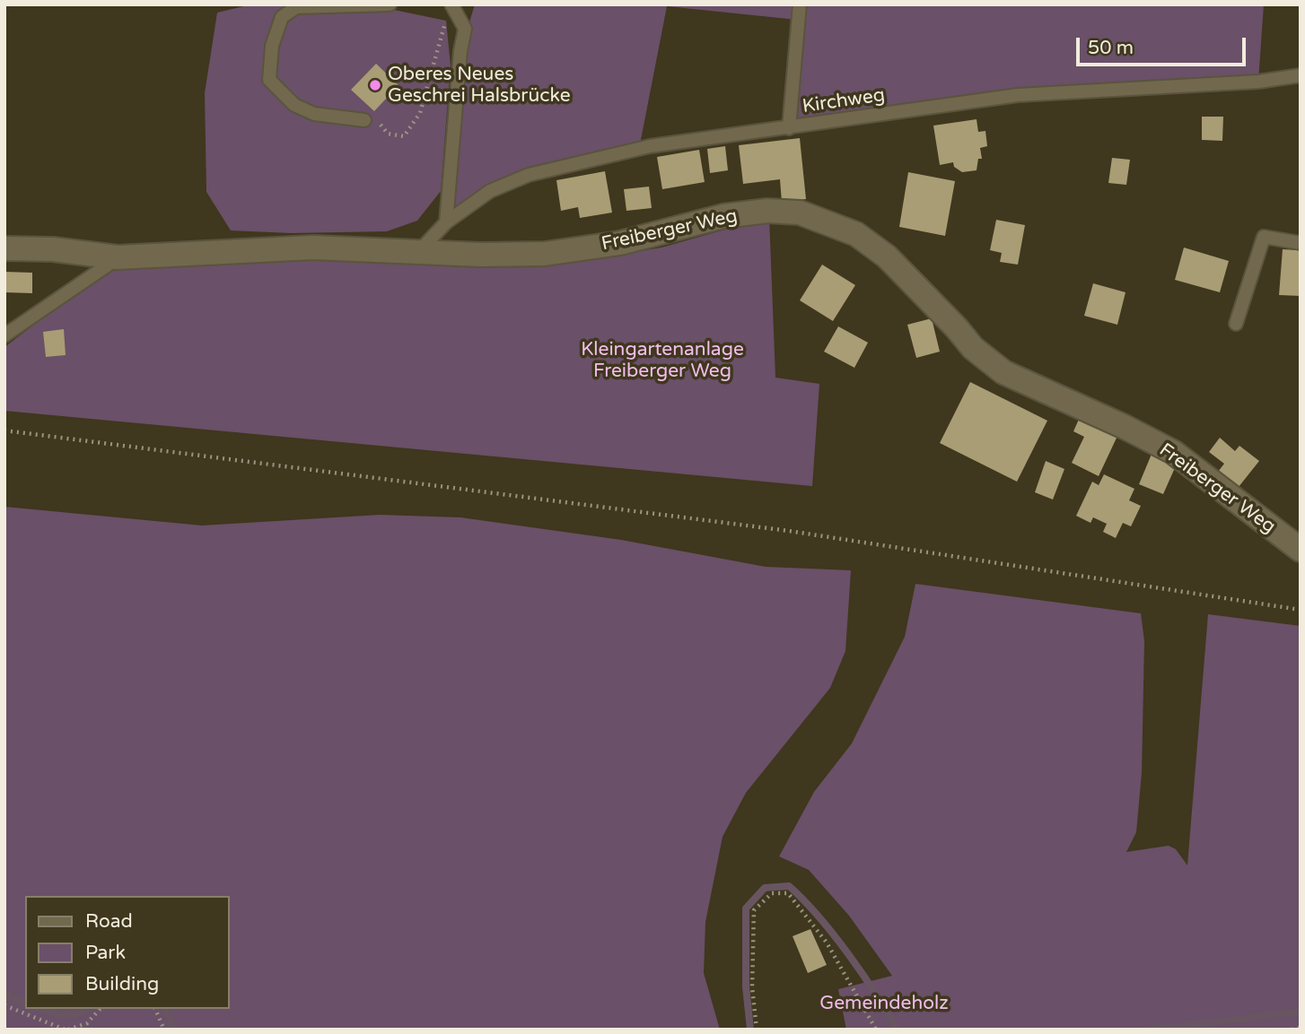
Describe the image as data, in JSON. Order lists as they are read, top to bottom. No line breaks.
{"streets":{"street":["Freiberger Weg"],"lane":["Kirchweg"]},"crossings":[["Kirchweg","Freiberger Weg"]],"parks":["Kleingartenanlage Freiberger Weg","Gemeindeholz"],"places":["Oberes Neues Geschrei Halsbrücke"],"legend":["Road","Park","Building"],"scale_bar":"50 m"}
